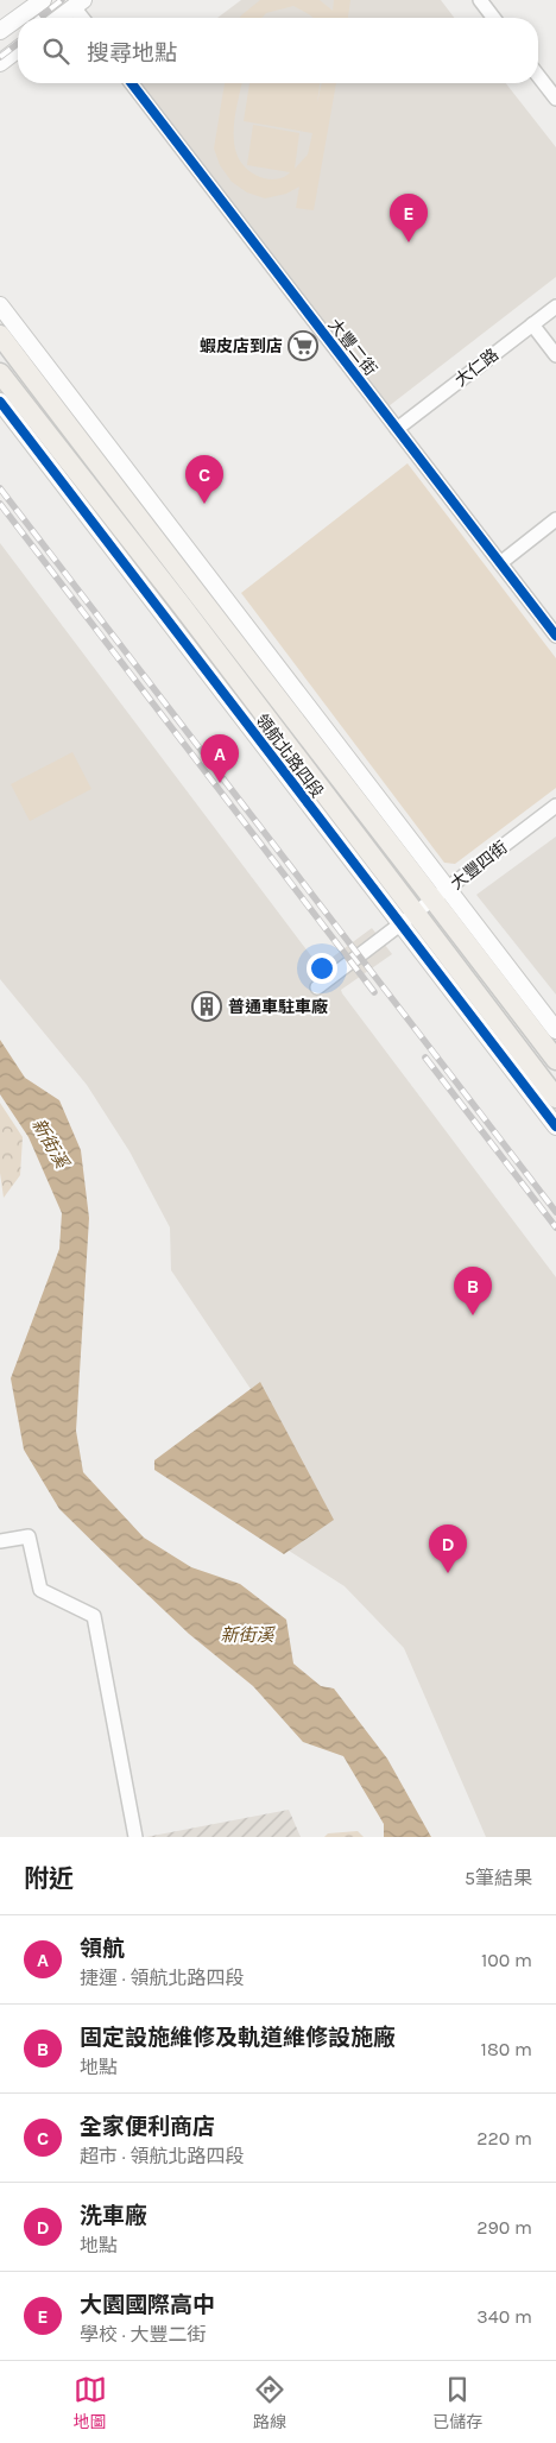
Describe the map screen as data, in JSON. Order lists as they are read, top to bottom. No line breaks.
{"streets":{"main road":["領航北路四段"],"street":["大豐二街","大仁路","大豐四街"]},"crossings":[["大豐二街","大仁路"],["領航北路四段","大豐四街"]],"water":["新街溪"],"places":{"supermarket":["蝦皮店到店"],"building":["普通車駐車廠"]},"page":{"search":"搜尋地點","pins":["E","C","A","B","D"],"heading":["附近","5筆結果"],"list":[{"mark":"A","name":"領航","note":"捷運 · 領航北路四段","value":"100 m"},{"mark":"B","name":"固定設施維修及軌道維修設施廠","note":"地點","value":"180 m"},{"mark":"C","name":"全家便利商店","note":"超市 · 領航北路四段","value":"220 m"},{"mark":"D","name":"洗車廠","note":"地點","value":"290 m"},{"mark":"E","name":"大園國際高中","note":"學校 · 大豐二街","value":"340 m"}],"nav":["地圖","路線","已儲存"]}}
